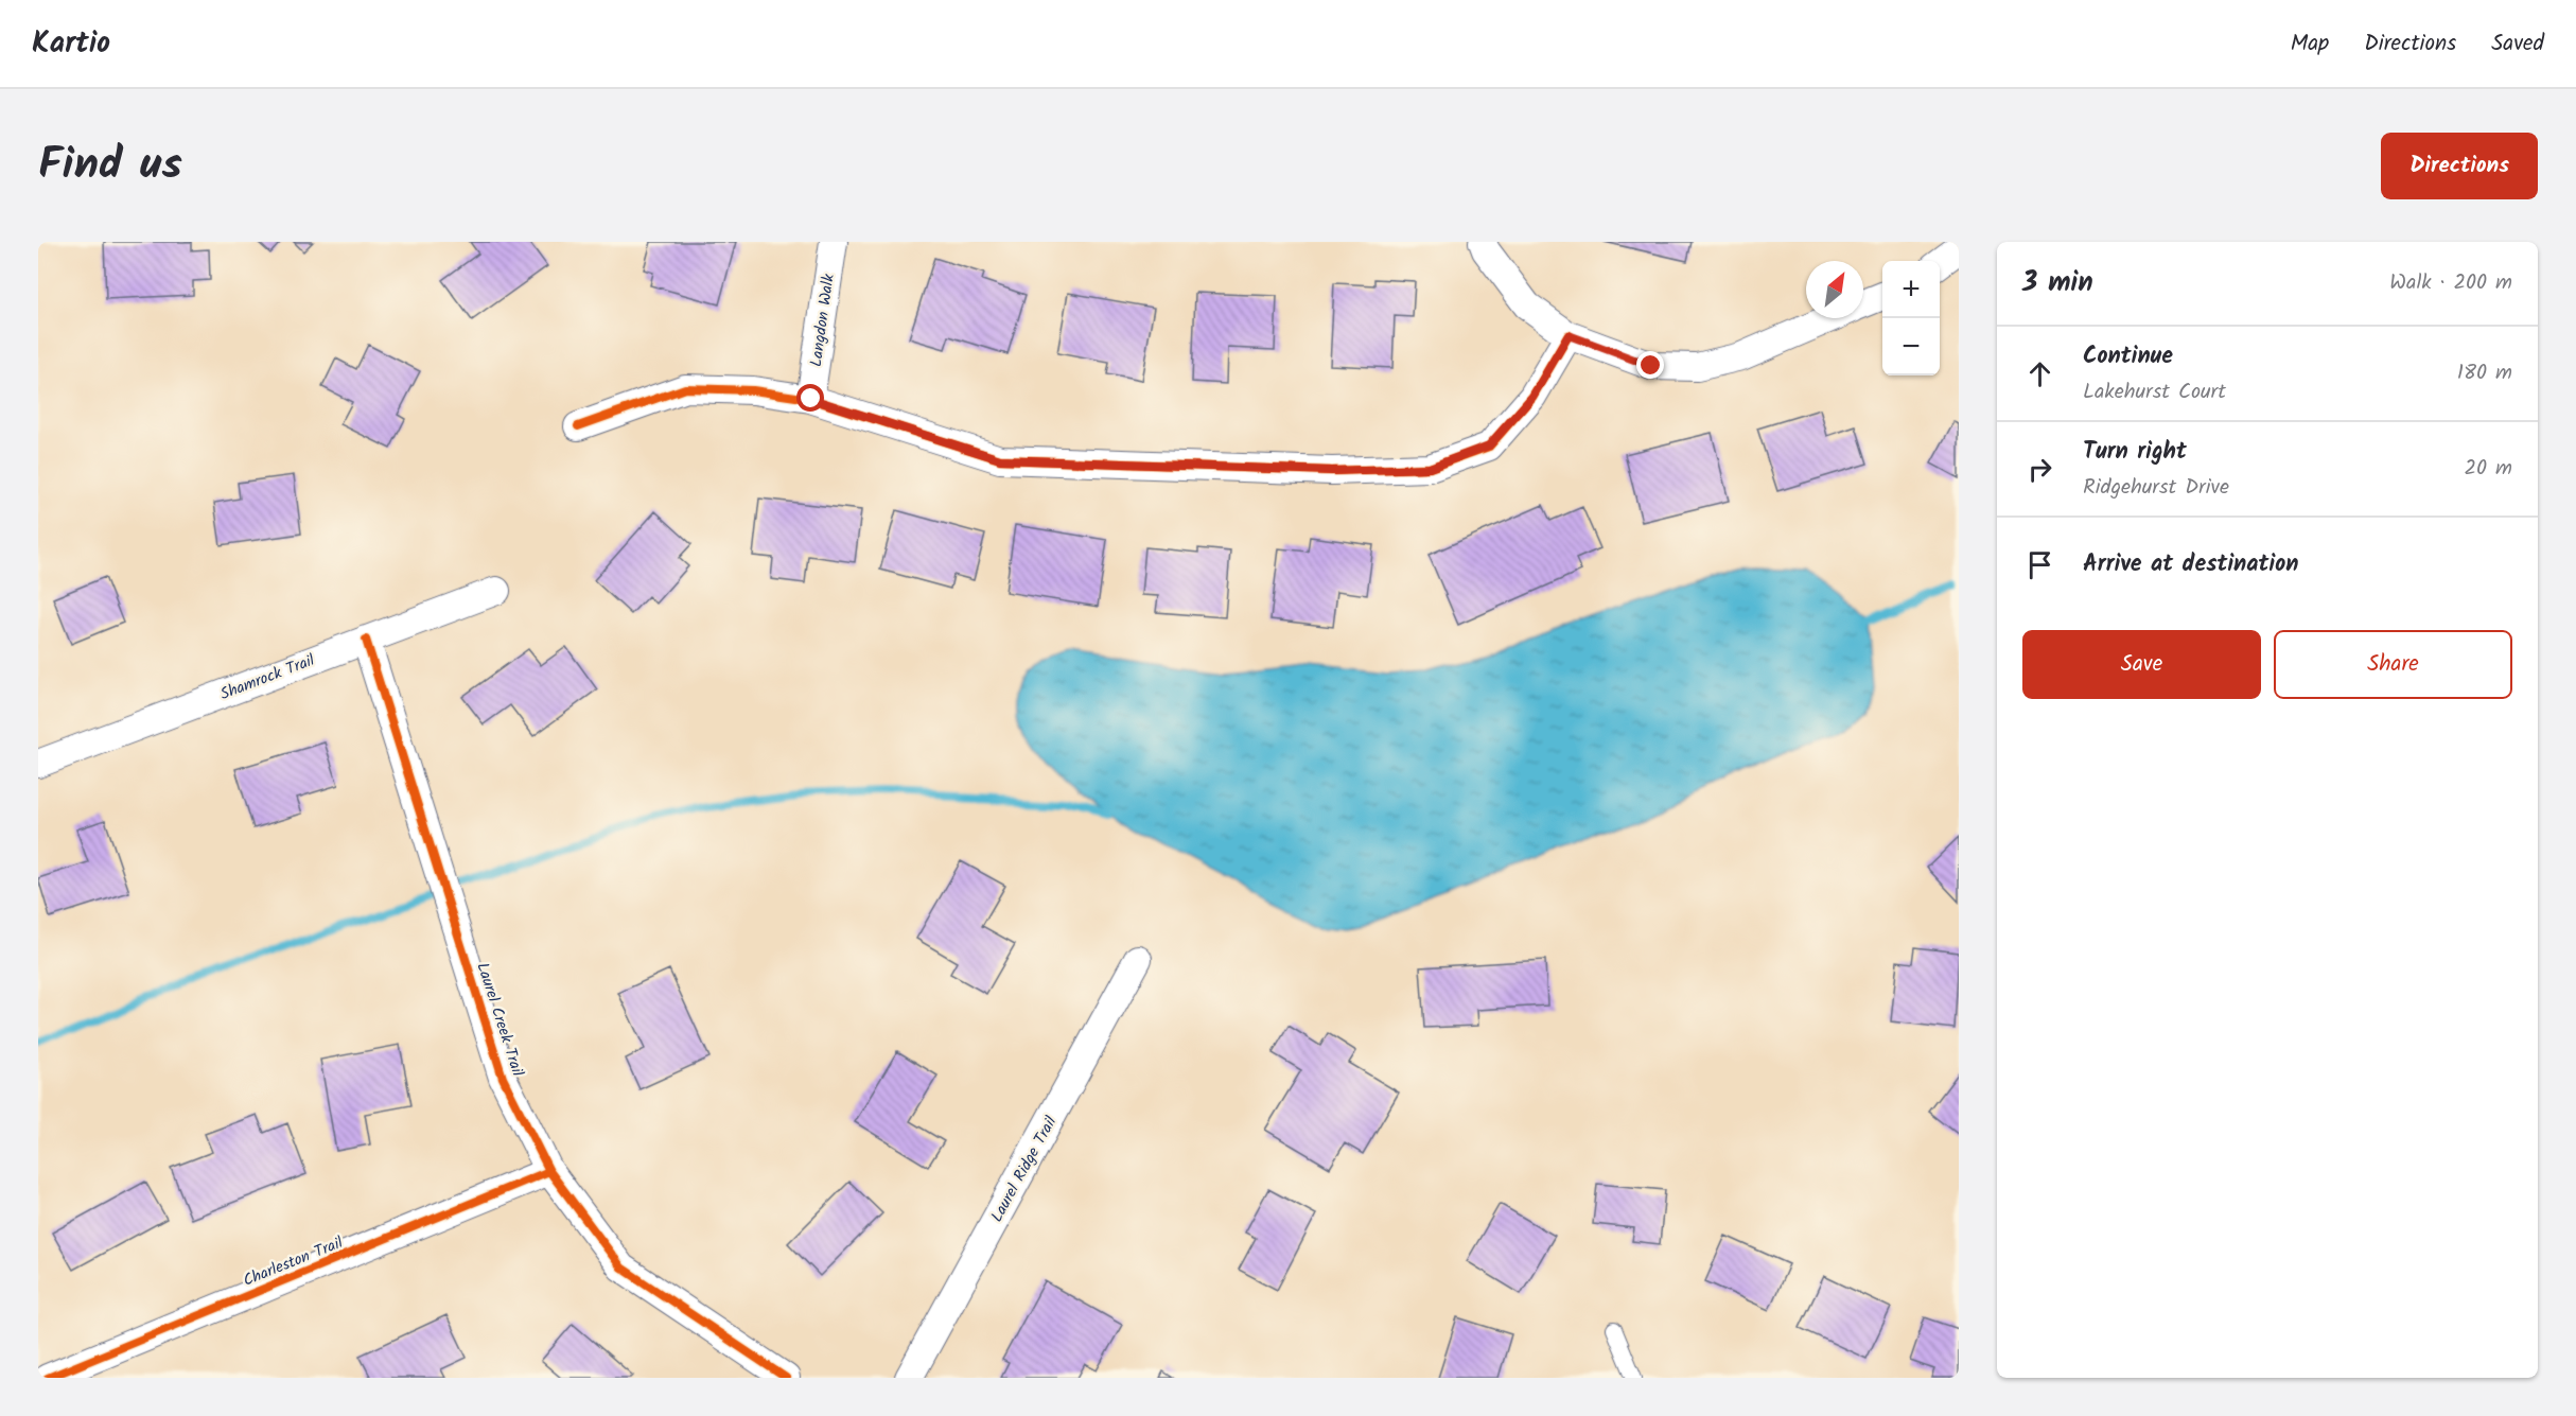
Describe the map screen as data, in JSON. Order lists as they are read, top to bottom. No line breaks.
{"streets":{"street":["Langdon Walk","Shamrock Trail","Laurel Creek Trail","Laurel Ridge Trail","Charleston Trail"]},"crossings":[["Shamrock Trail","Laurel Creek Trail"],["Laurel Creek Trail","Charleston Trail"]],"north":"top right","page":{"header":"Kartio","nav":["Map","Directions","Saved"],"title":"Find us","buttons":["Directions",["Save","Share"]],"heading":["3 min","Walk · 200 m"],"map_buttons":["+","−"],"list":[["Continue","Lakehurst Court","180 m"],["Turn right","Ridgehurst Drive","20 m"],"Arrive at destination"]}}
